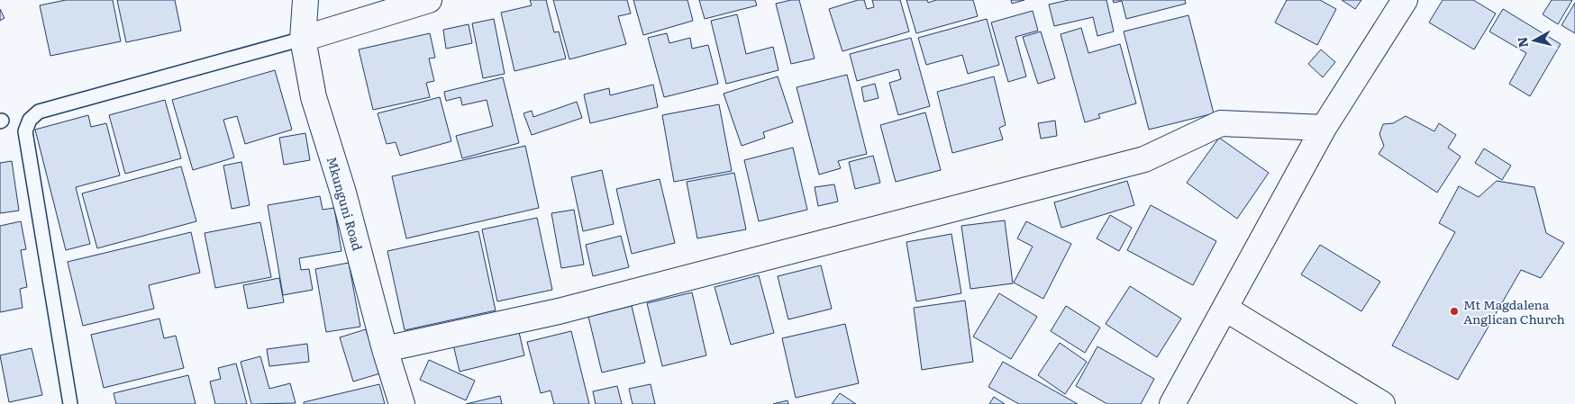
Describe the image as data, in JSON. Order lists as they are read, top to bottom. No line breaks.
{"streets":{"street":["Mkunguni Road"]},"places":["Mt Magdalena Anglican Church"],"north":"left"}
